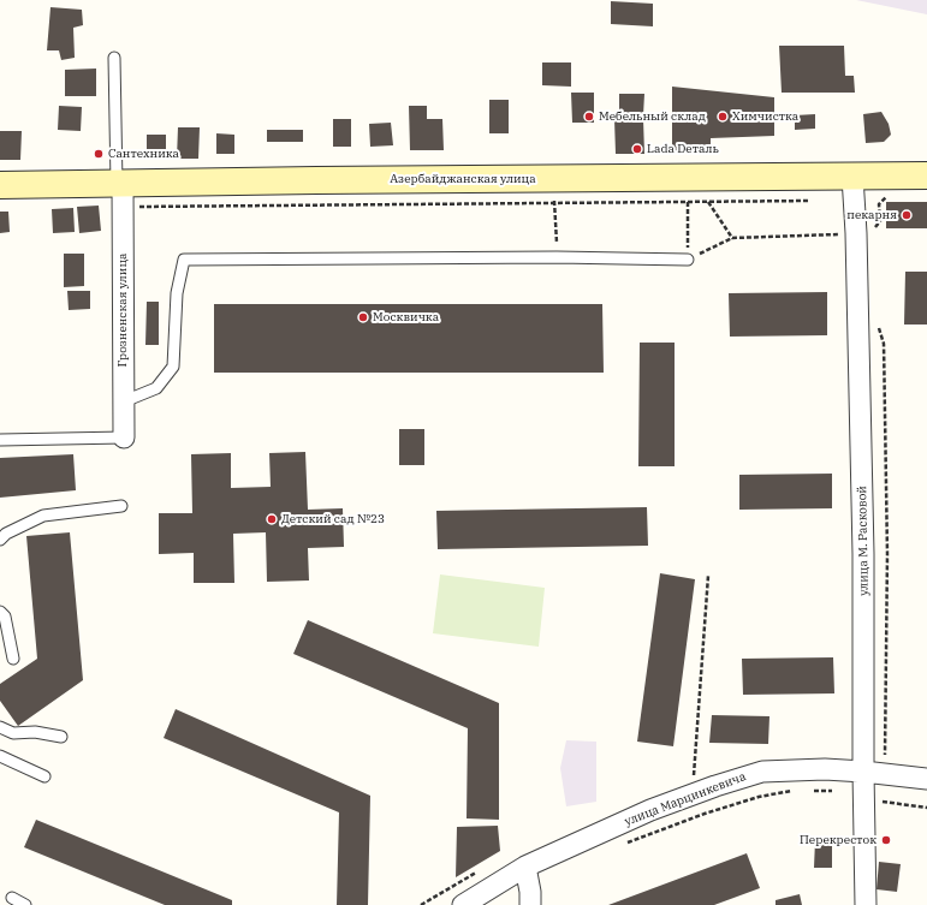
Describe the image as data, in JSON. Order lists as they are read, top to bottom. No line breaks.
{"streets":{"main road":["Азербайджанская улица"],"street":["Грозненская улица","улица М. Расковой","улица Марцинкевича"]},"crossings":[["Азербайджанская улица","Грозненская улица"],["Азербайджанская улица","улица М. Расковой"],["улица М. Расковой","улица Марцинкевича"]],"places":["Мебельный склад","Химчистка","Lada Dеталь","Сантехника","пекарня","Москвичка","Детский сад №23","Перекресток"]}
